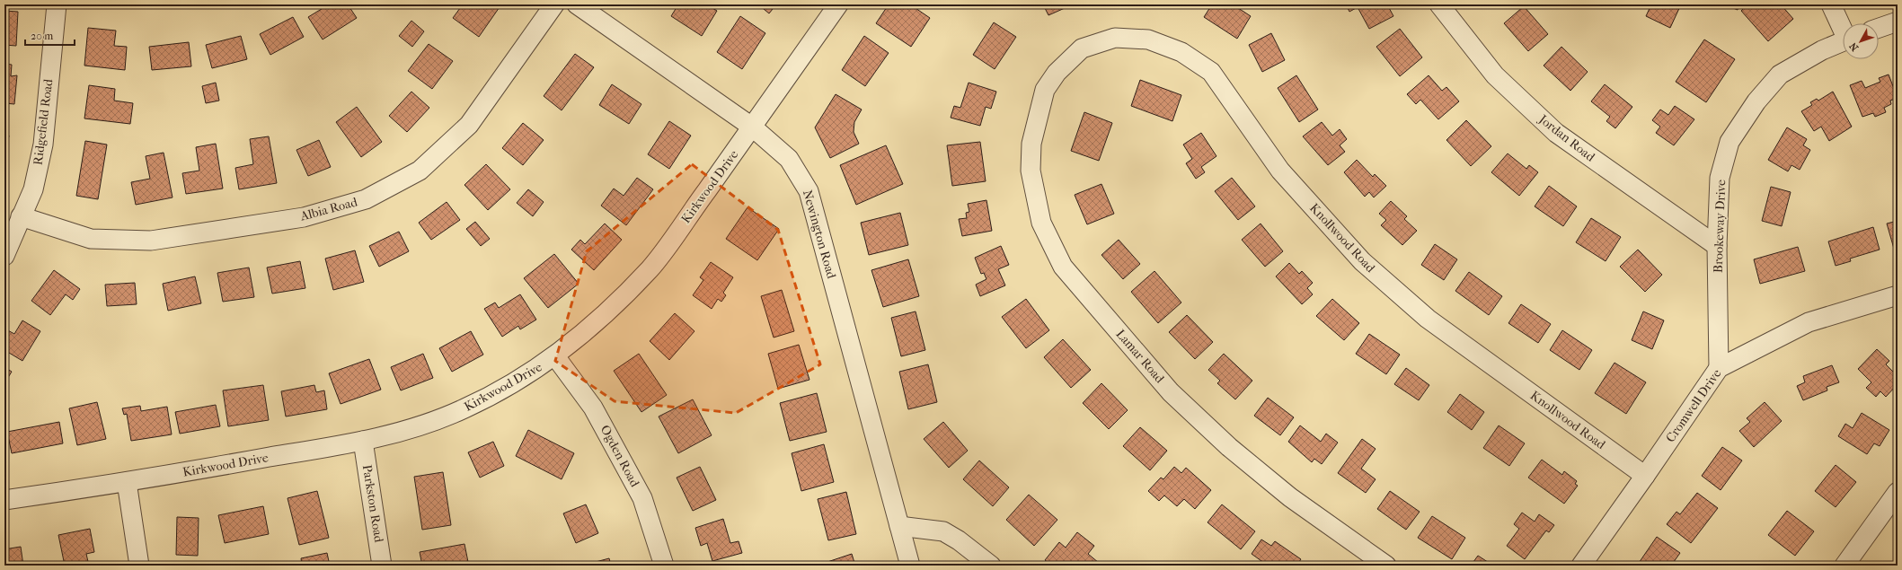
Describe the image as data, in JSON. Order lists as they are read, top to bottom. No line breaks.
{"streets":{"street":["Ridgefield Road","Jordan Road","Kirkwood Drive","Albia Road","Brookeway Drive","Newington Road","Knollwood Road","Lamar Road","Cromwell Drive","Ogden Road","Parkston Road"]},"crossings":[["Ridgefield Road","Albia Road"],["Jordan Road","Brookeway Drive"],["Kirkwood Drive","Newington Road"],["Kirkwood Drive","Ogden Road"],["Kirkwood Drive","Parkston Road"],["Brookeway Drive","Cromwell Drive"],["Knollwood Road","Lamar Road"],["Knollwood Road","Cromwell Drive"]],"scale_bar":"20 m","north":"bottom left"}
